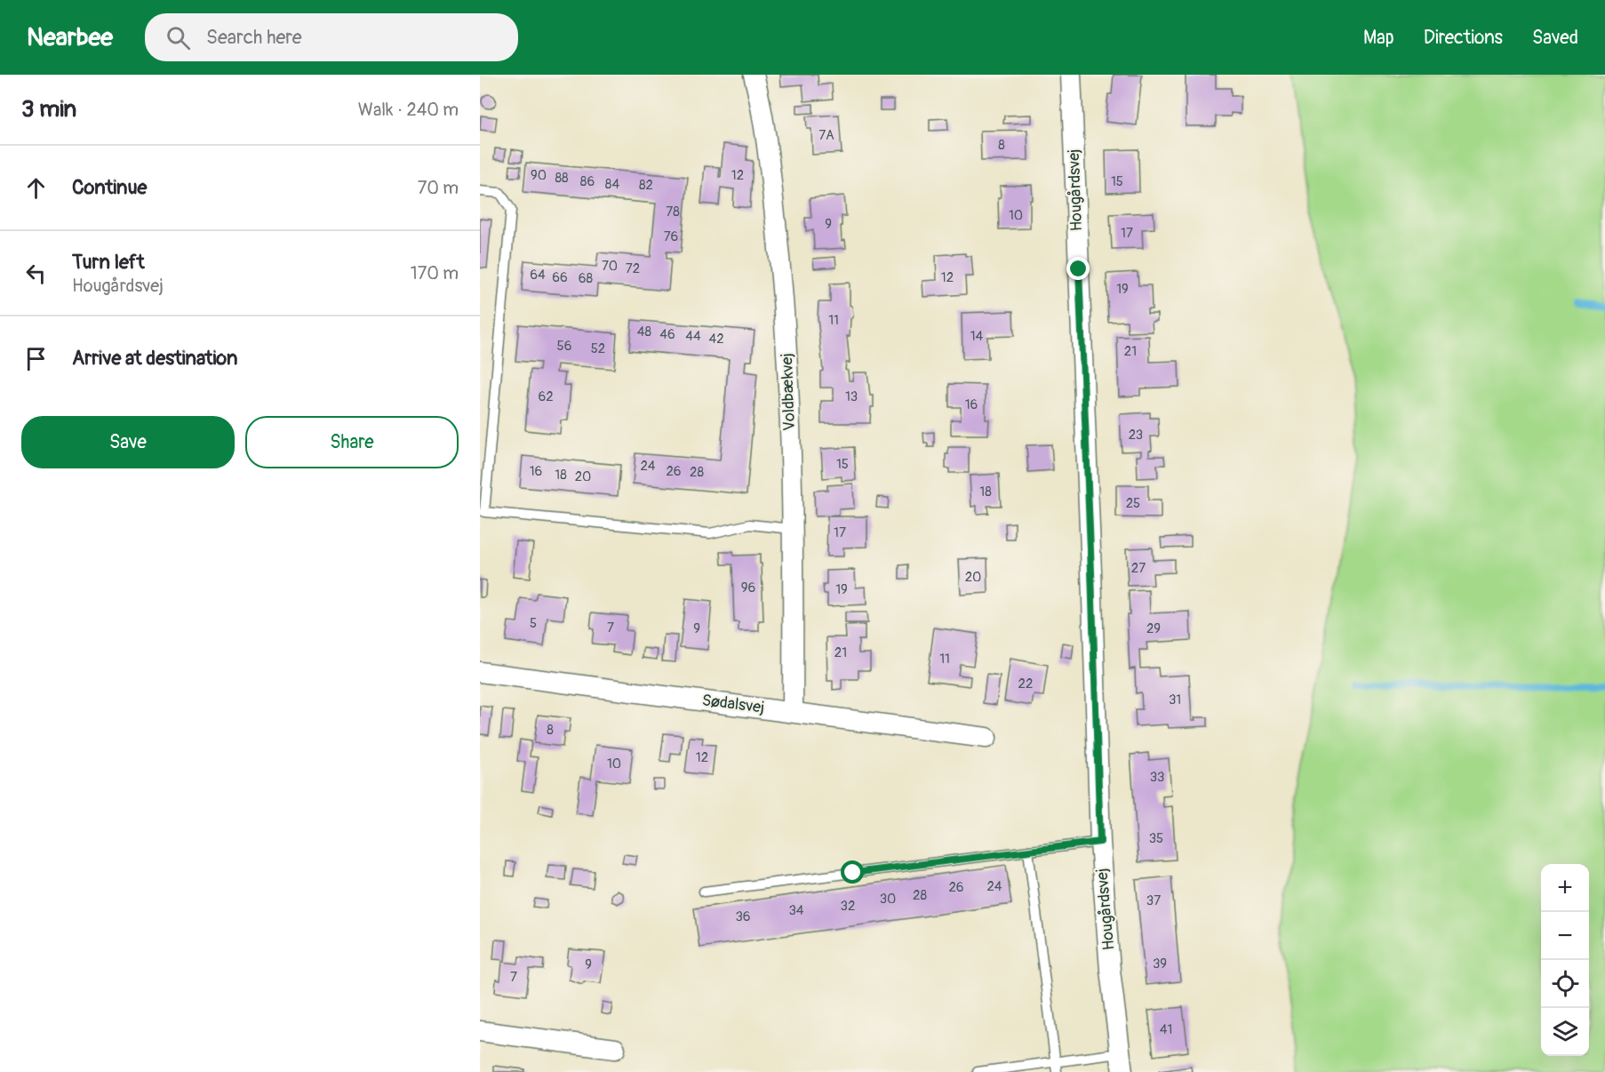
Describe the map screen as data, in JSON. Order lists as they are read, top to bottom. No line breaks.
{"streets":{"street":["Hougårdsvej","Voldbækvej","Sødalsvej"]},"crossings":[["Voldbækvej","Sødalsvej"]],"house_numbers":["7A","8","90","12","88","86","15","84","82","78","10","9","17","76","70","72","64","66","12","68","19","11","48","46","44","14","42","56","52","21","62","13","16","23","15","24","16","26","28","18","20","18","25","17","27","20","96","19","5","7","9","29","21","11","22","31","8","12","10","33","35","24","26","28","30","37","32","34","36","39","9","7","41"],"page":{"header":"Nearbee","search":"Search here","nav":["Map","Directions","Saved"],"heading":["3 min","Walk · 240 m"],"list":[["Continue","70 m"],["Turn left","Hougårdsvej","170 m"],"Arrive at destination"],"buttons":["Save","Share"],"map_buttons":["+","−"]}}
